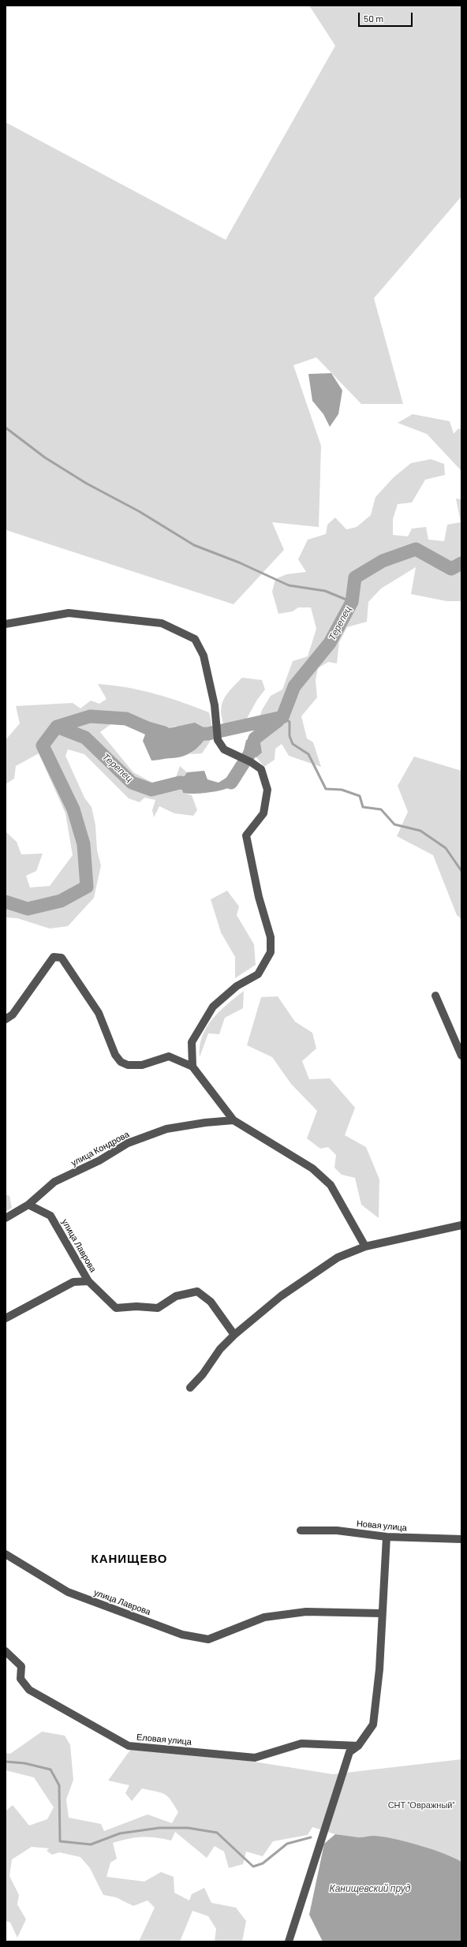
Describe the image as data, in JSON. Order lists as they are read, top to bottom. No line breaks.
{"streets":{"street":["улица Кондрова","улица Лаврова","Новая улица","Еловая улица"]},"crossings":[["улица Кондрова","улица Лаврова"]],"districts":["КАНИЩЕВО"],"water":["Терепец","Канищевский пруд"],"parks":["СНТ \"Овражный\""],"scale_bar":"50 m"}
